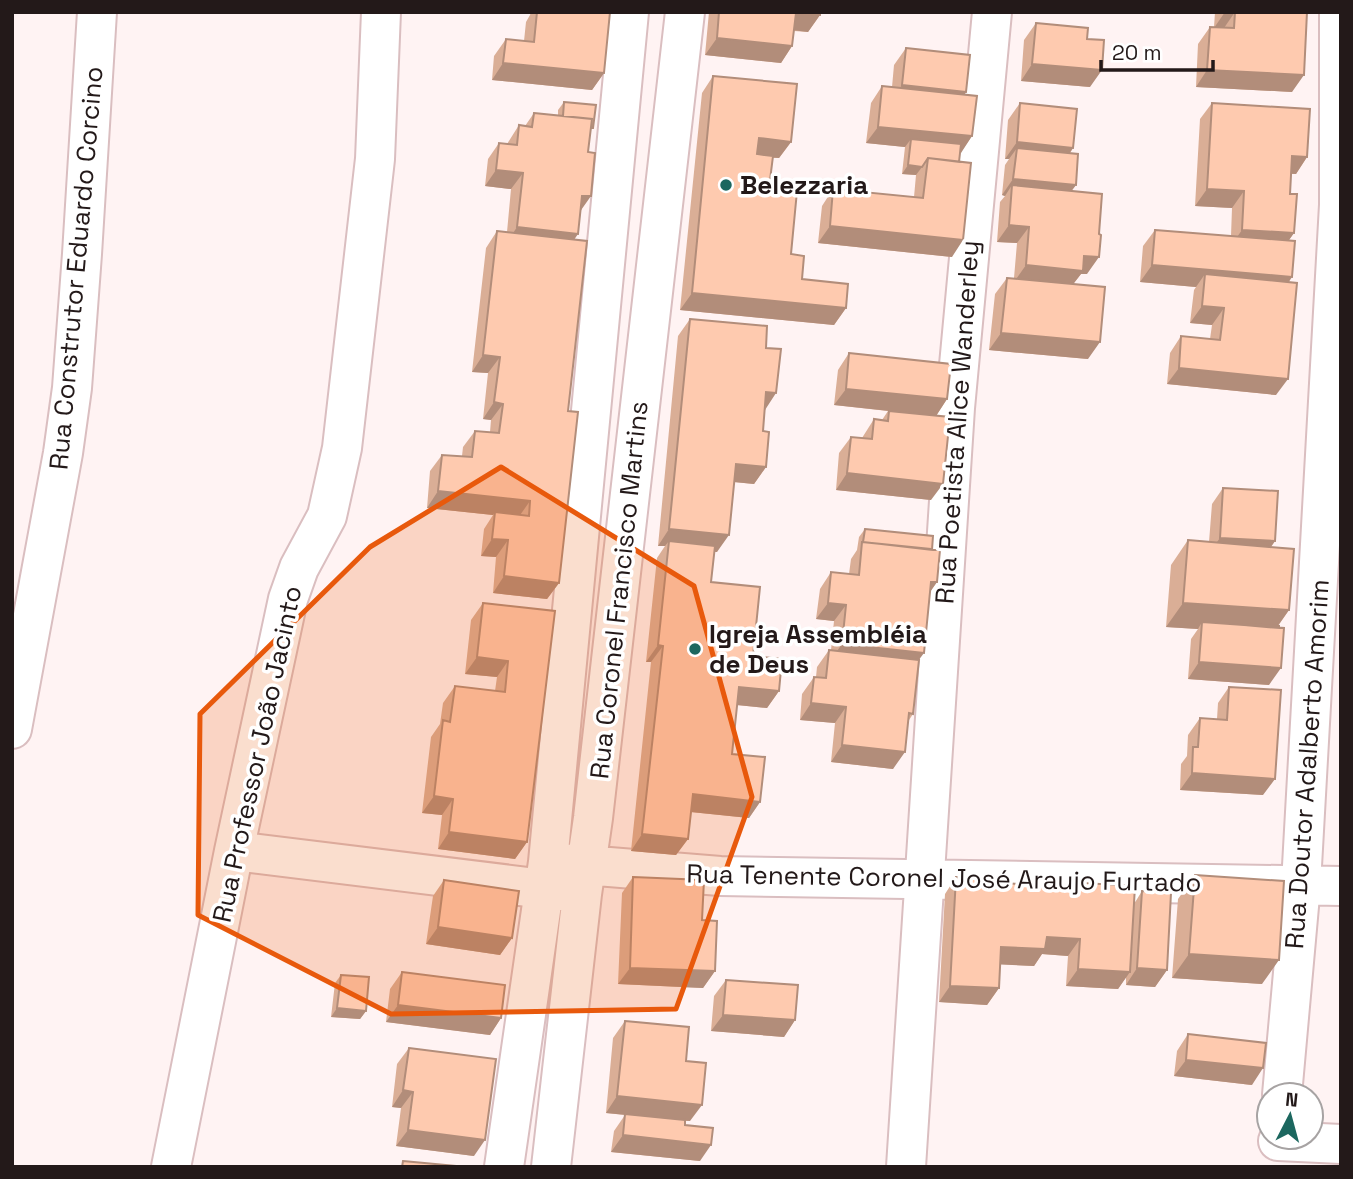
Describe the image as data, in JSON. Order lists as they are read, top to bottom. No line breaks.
{"streets":{"street":["Rua Construtor Eduardo Corcino","Rua Poetista Alice Wanderley","Rua Coronel Francisco Martins","Rua Professor João Jacinto","Rua Doutor Adalberto Amorim","Rua Tenente Coronel José Araujo Furtado"]},"crossings":[["Rua Poetista Alice Wanderley","Rua Tenente Coronel José Araujo Furtado"],["Rua Coronel Francisco Martins","Rua Tenente Coronel José Araujo Furtado"],["Rua Professor João Jacinto","Rua Tenente Coronel José Araujo Furtado"],["Rua Doutor Adalberto Amorim","Rua Tenente Coronel José Araujo Furtado"]],"places":["Belezzaria","Igreja Assembléia de Deus"],"scale_bar":"20 m","north":"top"}
